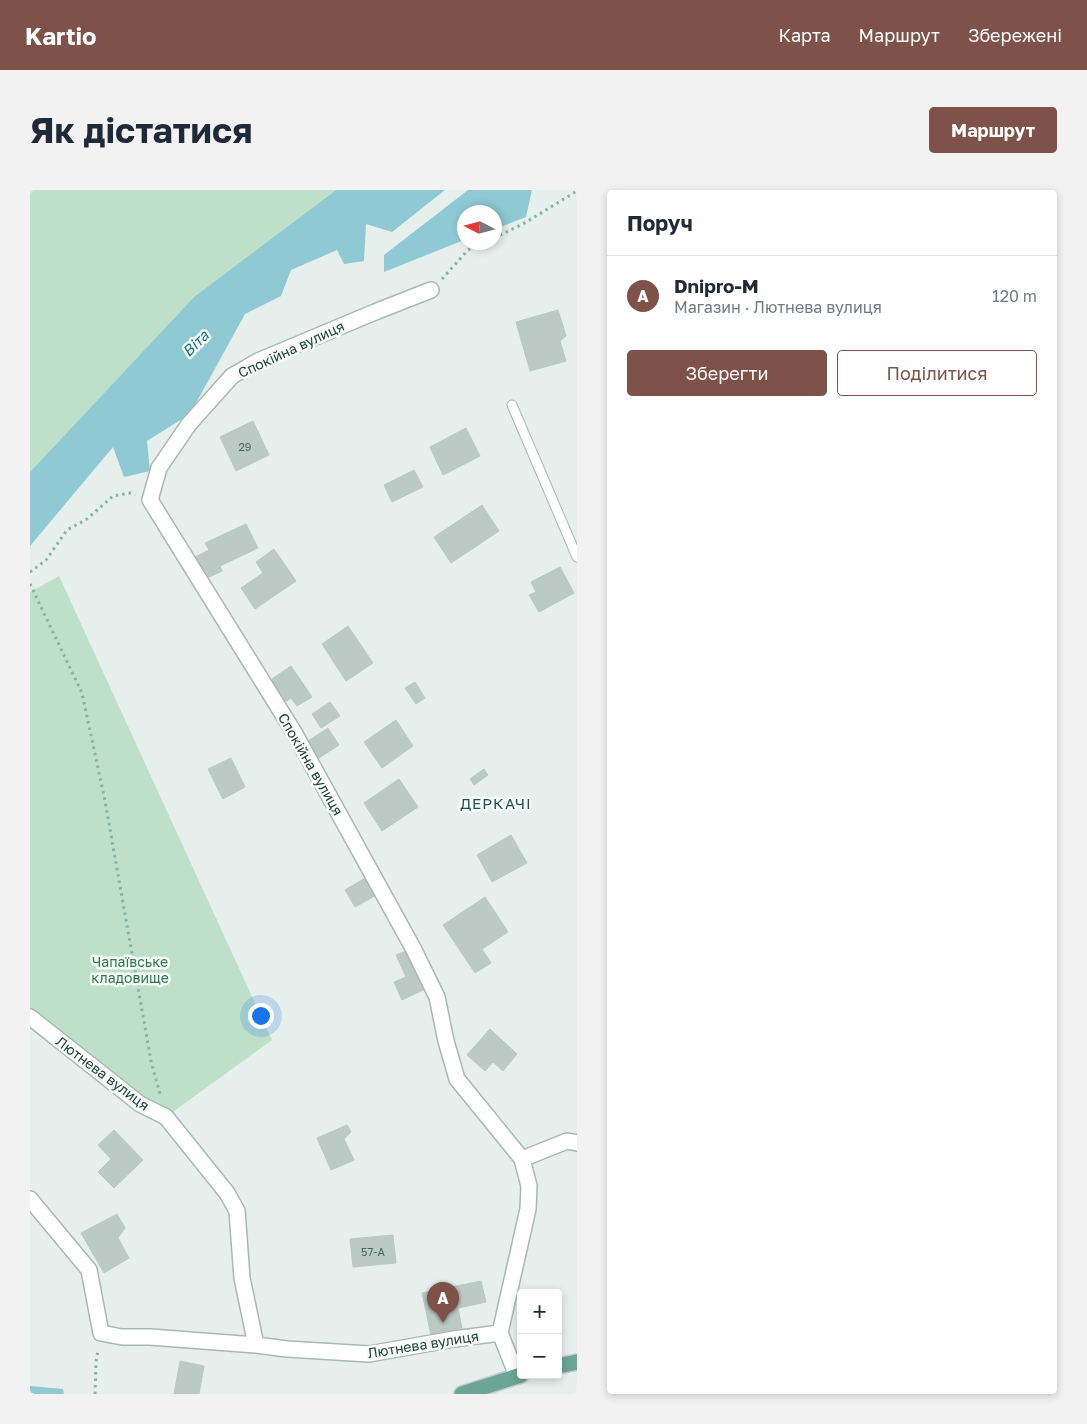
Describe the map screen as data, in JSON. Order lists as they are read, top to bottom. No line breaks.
{"streets":{"street":["Спокійна вулиця","Лютнева вулиця"]},"crossings":[["Спокійна вулиця","Лютнева вулиця"]],"districts":["ДЕРКАЧІ"],"water":["Віта"],"parks":["Чапаївське кладовище"],"house_numbers":["29","57-А"],"north":"left","page":{"header":"Kartio","nav":["Карта","Маршрут","Збережені"],"buttons":["Маршрут",["Зберегти","Поділитися"]],"title":"Як дістатися","heading":"Поруч","list":[{"mark":"A","name":"Dnipro-M","note":"Магазин · Лютнева вулиця","value":"120 m"}],"pins":"A","map_buttons":["+","−"]}}
